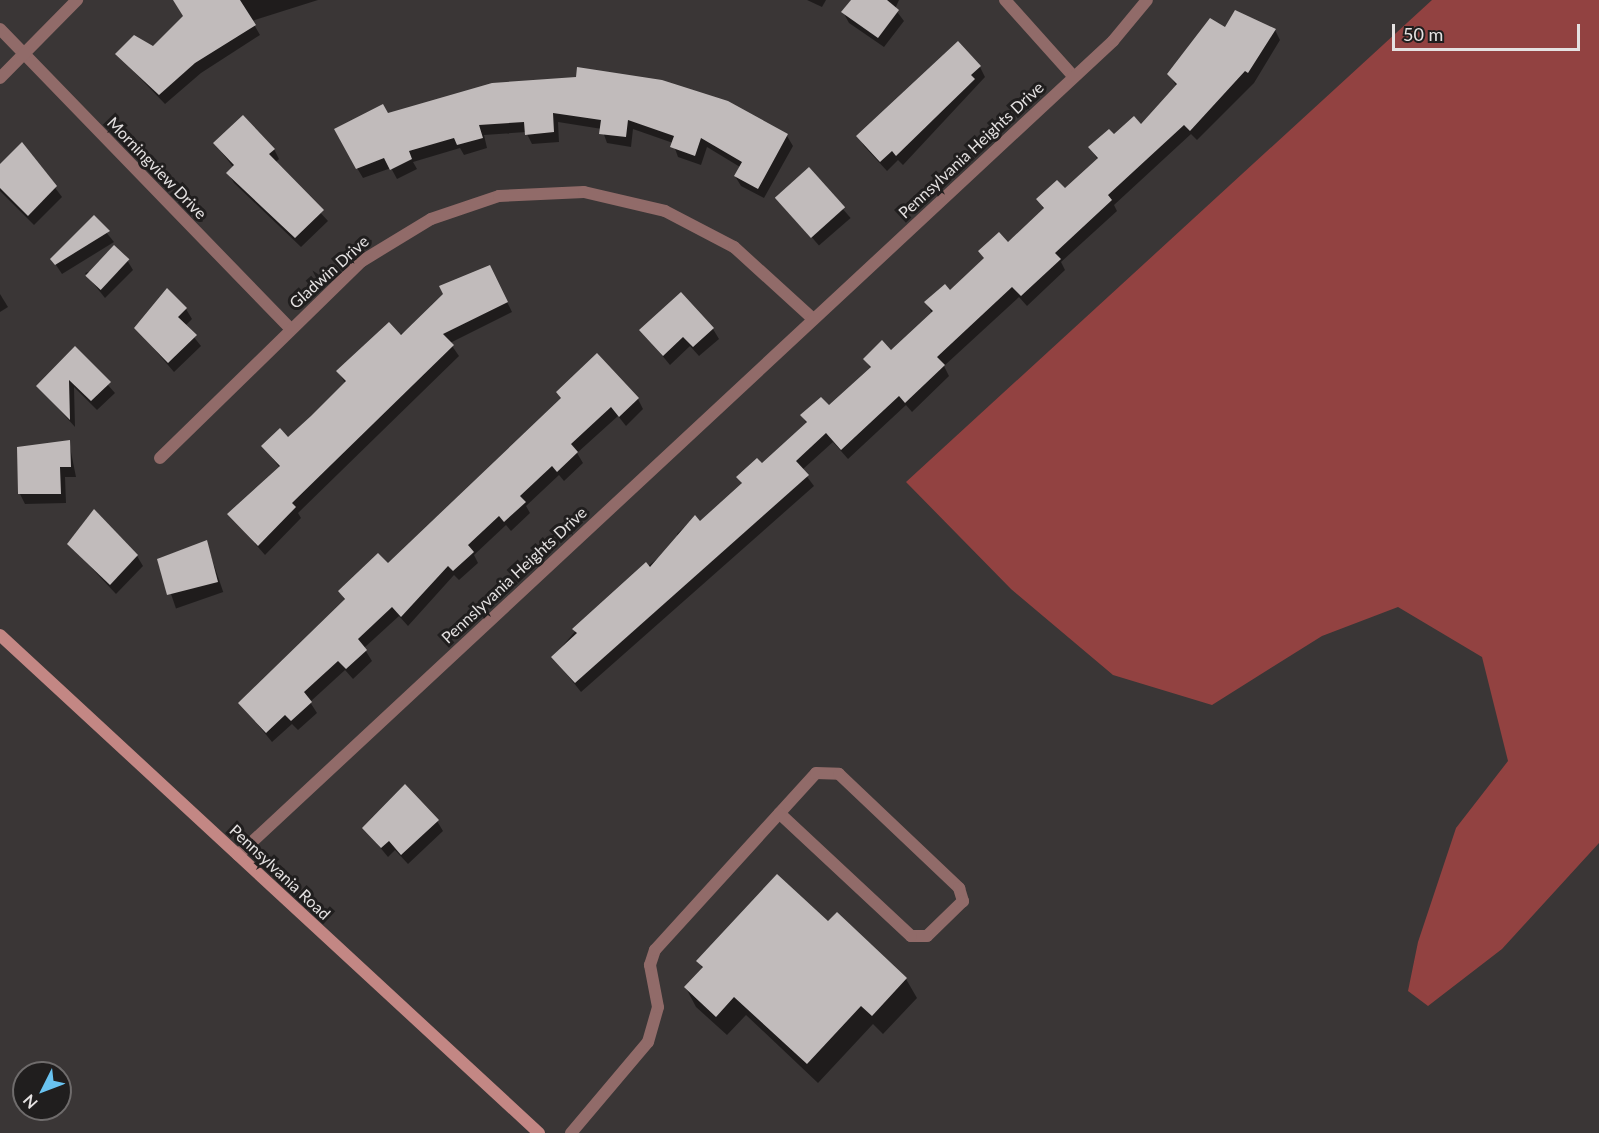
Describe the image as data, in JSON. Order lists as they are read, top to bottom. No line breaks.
{"streets":{"street":["Pennsylvania Heights Drive","Morningview Drive","Gladwin Drive","Pennslyvania Heights Drive","Pennsylvania Road"]},"crossings":[["Pennsylvania Heights Drive","Gladwin Drive"],["Pennsylvania Heights Drive","Pennslyvania Heights Drive"],["Morningview Drive","Gladwin Drive"],["Gladwin Drive","Pennslyvania Heights Drive"],["Pennslyvania Heights Drive","Pennsylvania Road"]],"scale_bar":"50 m","north":"bottom left"}
